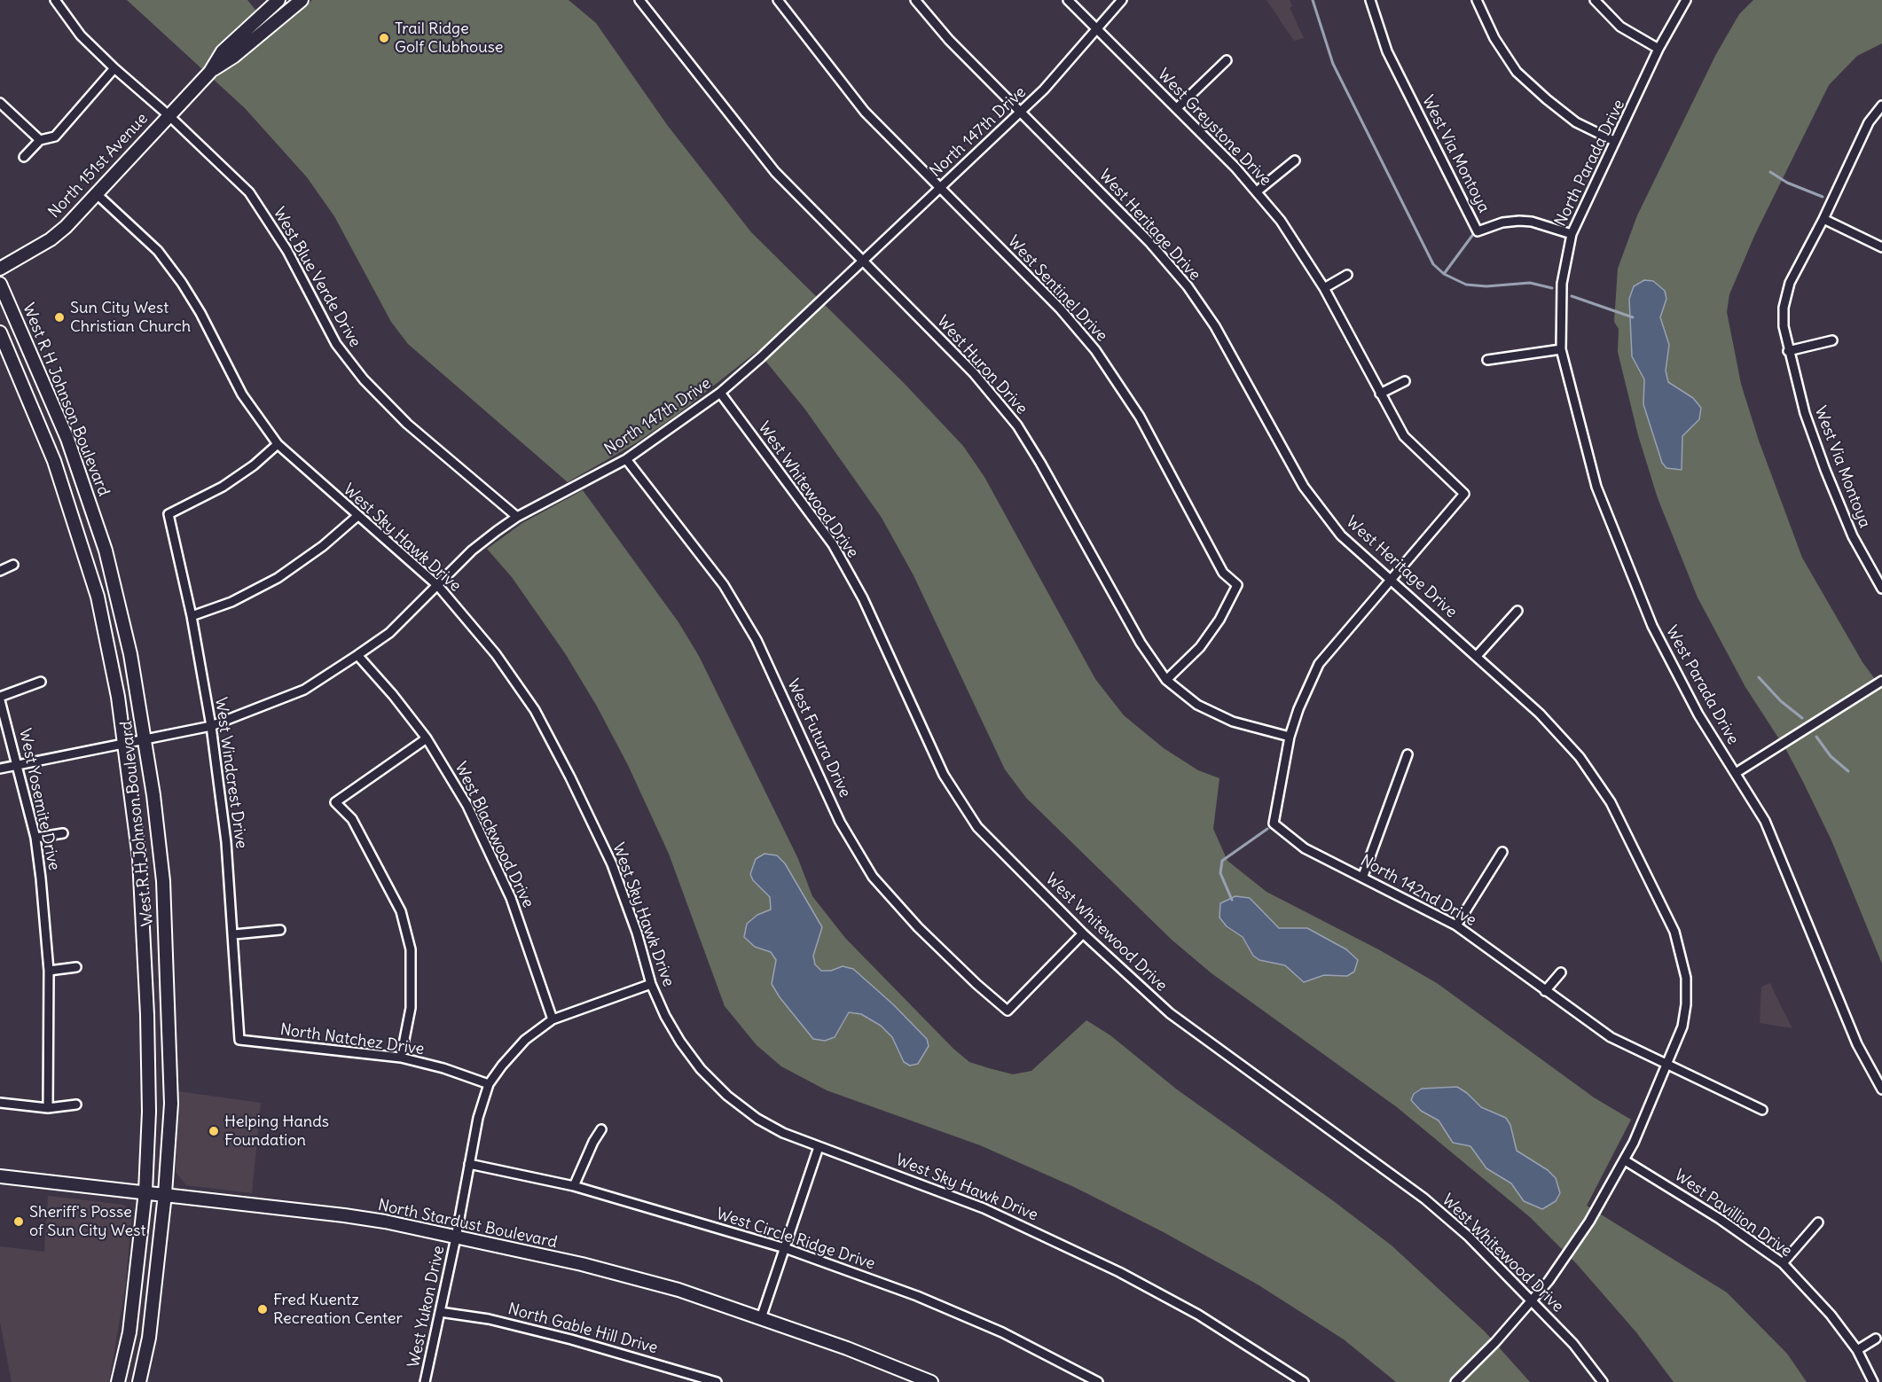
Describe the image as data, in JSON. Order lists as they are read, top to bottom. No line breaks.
{"streets":{"main road":["North 151st Avenue","West R H Johnson Boulevard","North Stardust Boulevard"],"street":["West Greystone Drive","North 147th Drive","West Via Montoya","North Parada Drive","West Heritage Drive","West Blue Verde Drive","West Sentinel Drive","West Huron Drive","West Whitewood Drive","West Sky Hawk Drive","West Parada Drive","West Futura Drive","West Windcrest Drive","West Yosemite Drive","West Blackwood Drive","North 142nd Drive","North Natchez Drive","West Pavillion Drive","West Circle Ridge Drive","West Yukon Drive","North Gable Hill Drive"]},"crossings":[["West Greystone Drive","North 147th Drive"],["West Greystone Drive","West Heritage Drive"],["North 147th Drive","West Heritage Drive"],["North 147th Drive","West Blue Verde Drive"],["North 147th Drive","West Sentinel Drive"],["North 147th Drive","West Huron Drive"],["North 147th Drive","West R H Johnson Boulevard"],["North 147th Drive","West Whitewood Drive"],["North 147th Drive","West Sky Hawk Drive"],["North 147th Drive","West Futura Drive"],["North 147th Drive","West Windcrest Drive"],["North 147th Drive","West Blackwood Drive"],["West Via Montoya","North Parada Drive"],["North Parada Drive","West Parada Drive"],["North 151st Avenue","West Blue Verde Drive"],["North 151st Avenue","West Sky Hawk Drive"],["West Heritage Drive","West Whitewood Drive"],["West Heritage Drive","North 142nd Drive"],["West Heritage Drive","West Pavillion Drive"],["West Sentinel Drive","West Huron Drive"],["West Huron Drive","North 142nd Drive"],["West R H Johnson Boulevard","North Stardust Boulevard"],["West Whitewood Drive","West Futura Drive"],["West Sky Hawk Drive","West Windcrest Drive"],["West Windcrest Drive","North Natchez Drive"],["North Natchez Drive","West Yukon Drive"],["North Stardust Boulevard","West Yukon Drive"],["West Circle Ridge Drive","West Yukon Drive"],["West Yukon Drive","North Gable Hill Drive"]],"places":["Trail Ridge Golf Clubhouse","Sun City West Christian Church","Helping Hands Foundation","Sheriff's Posse of Sun City West","Fred Kuentz Recreation Center"]}
